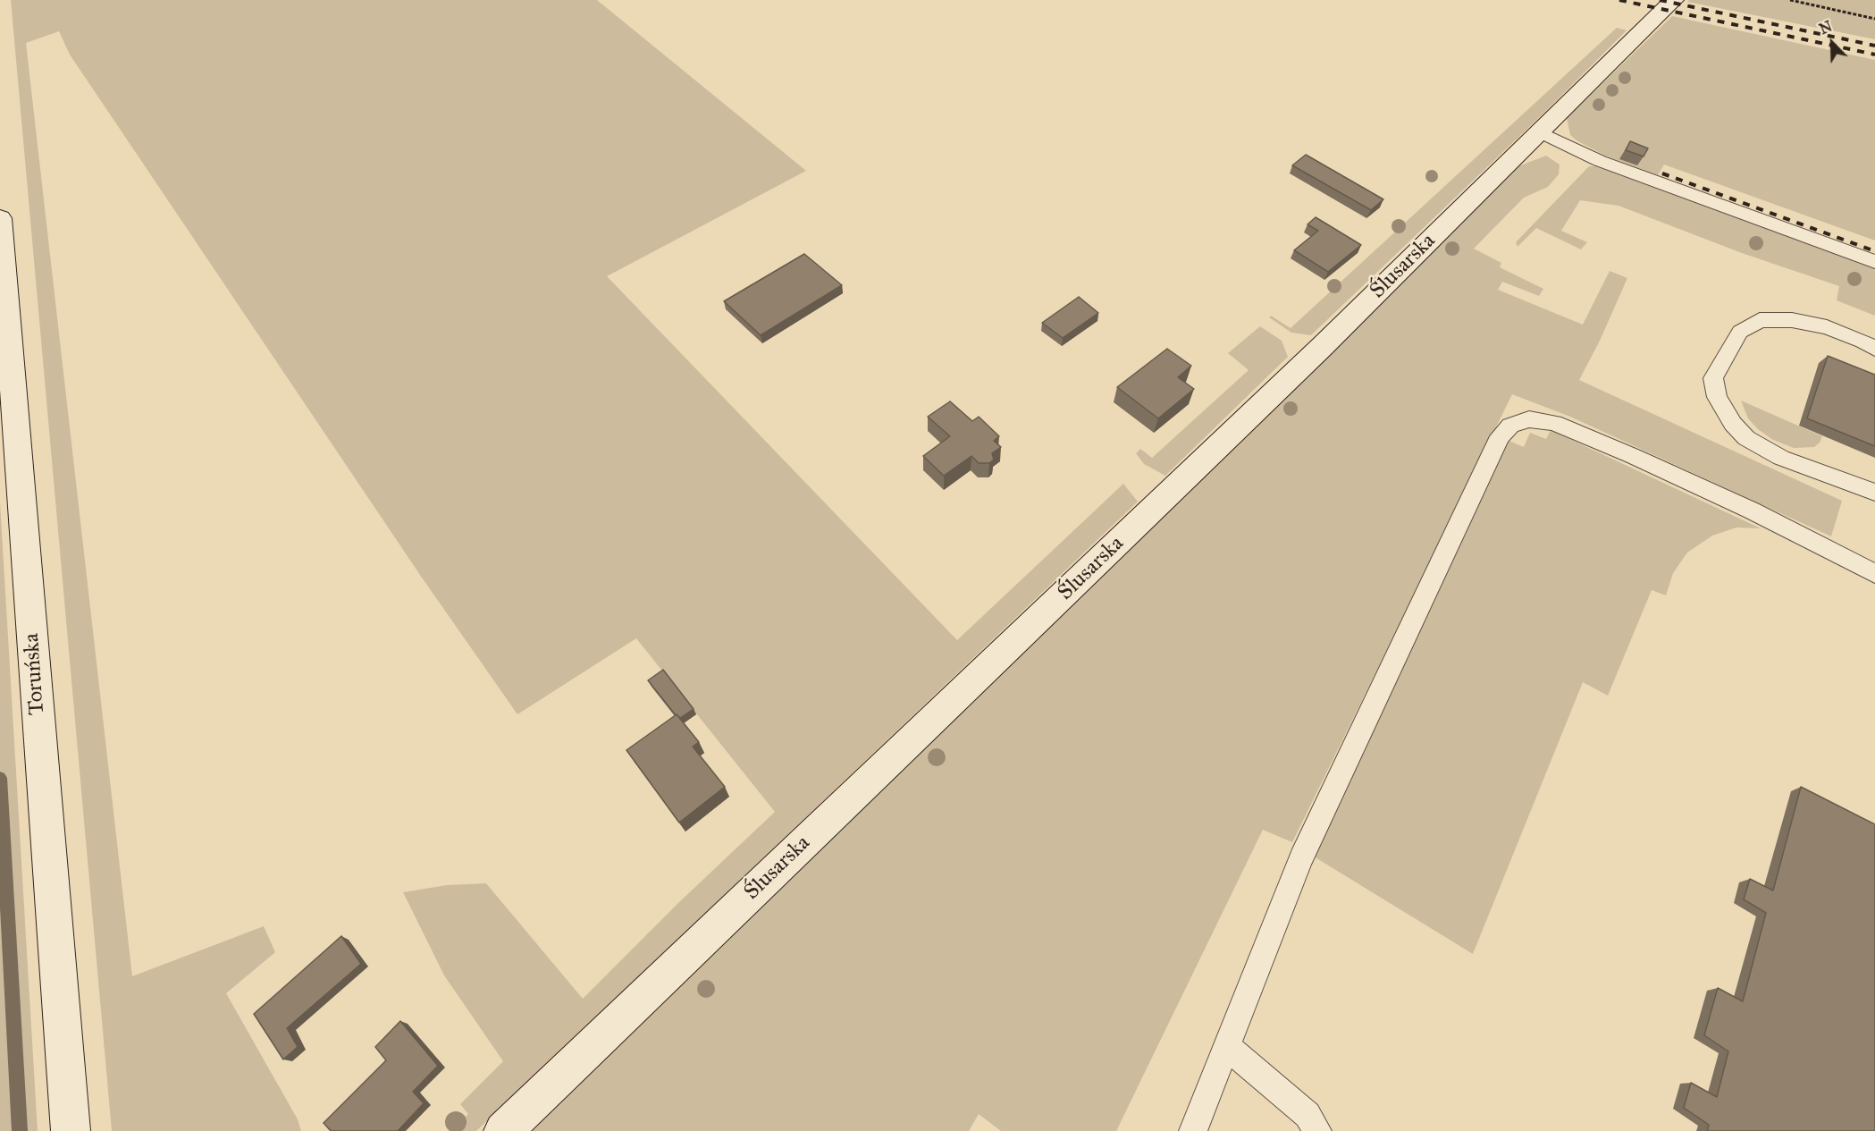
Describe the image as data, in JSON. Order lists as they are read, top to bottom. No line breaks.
{"streets":{"street":["Ślusarska","Toruńska"]},"north":"top left"}
